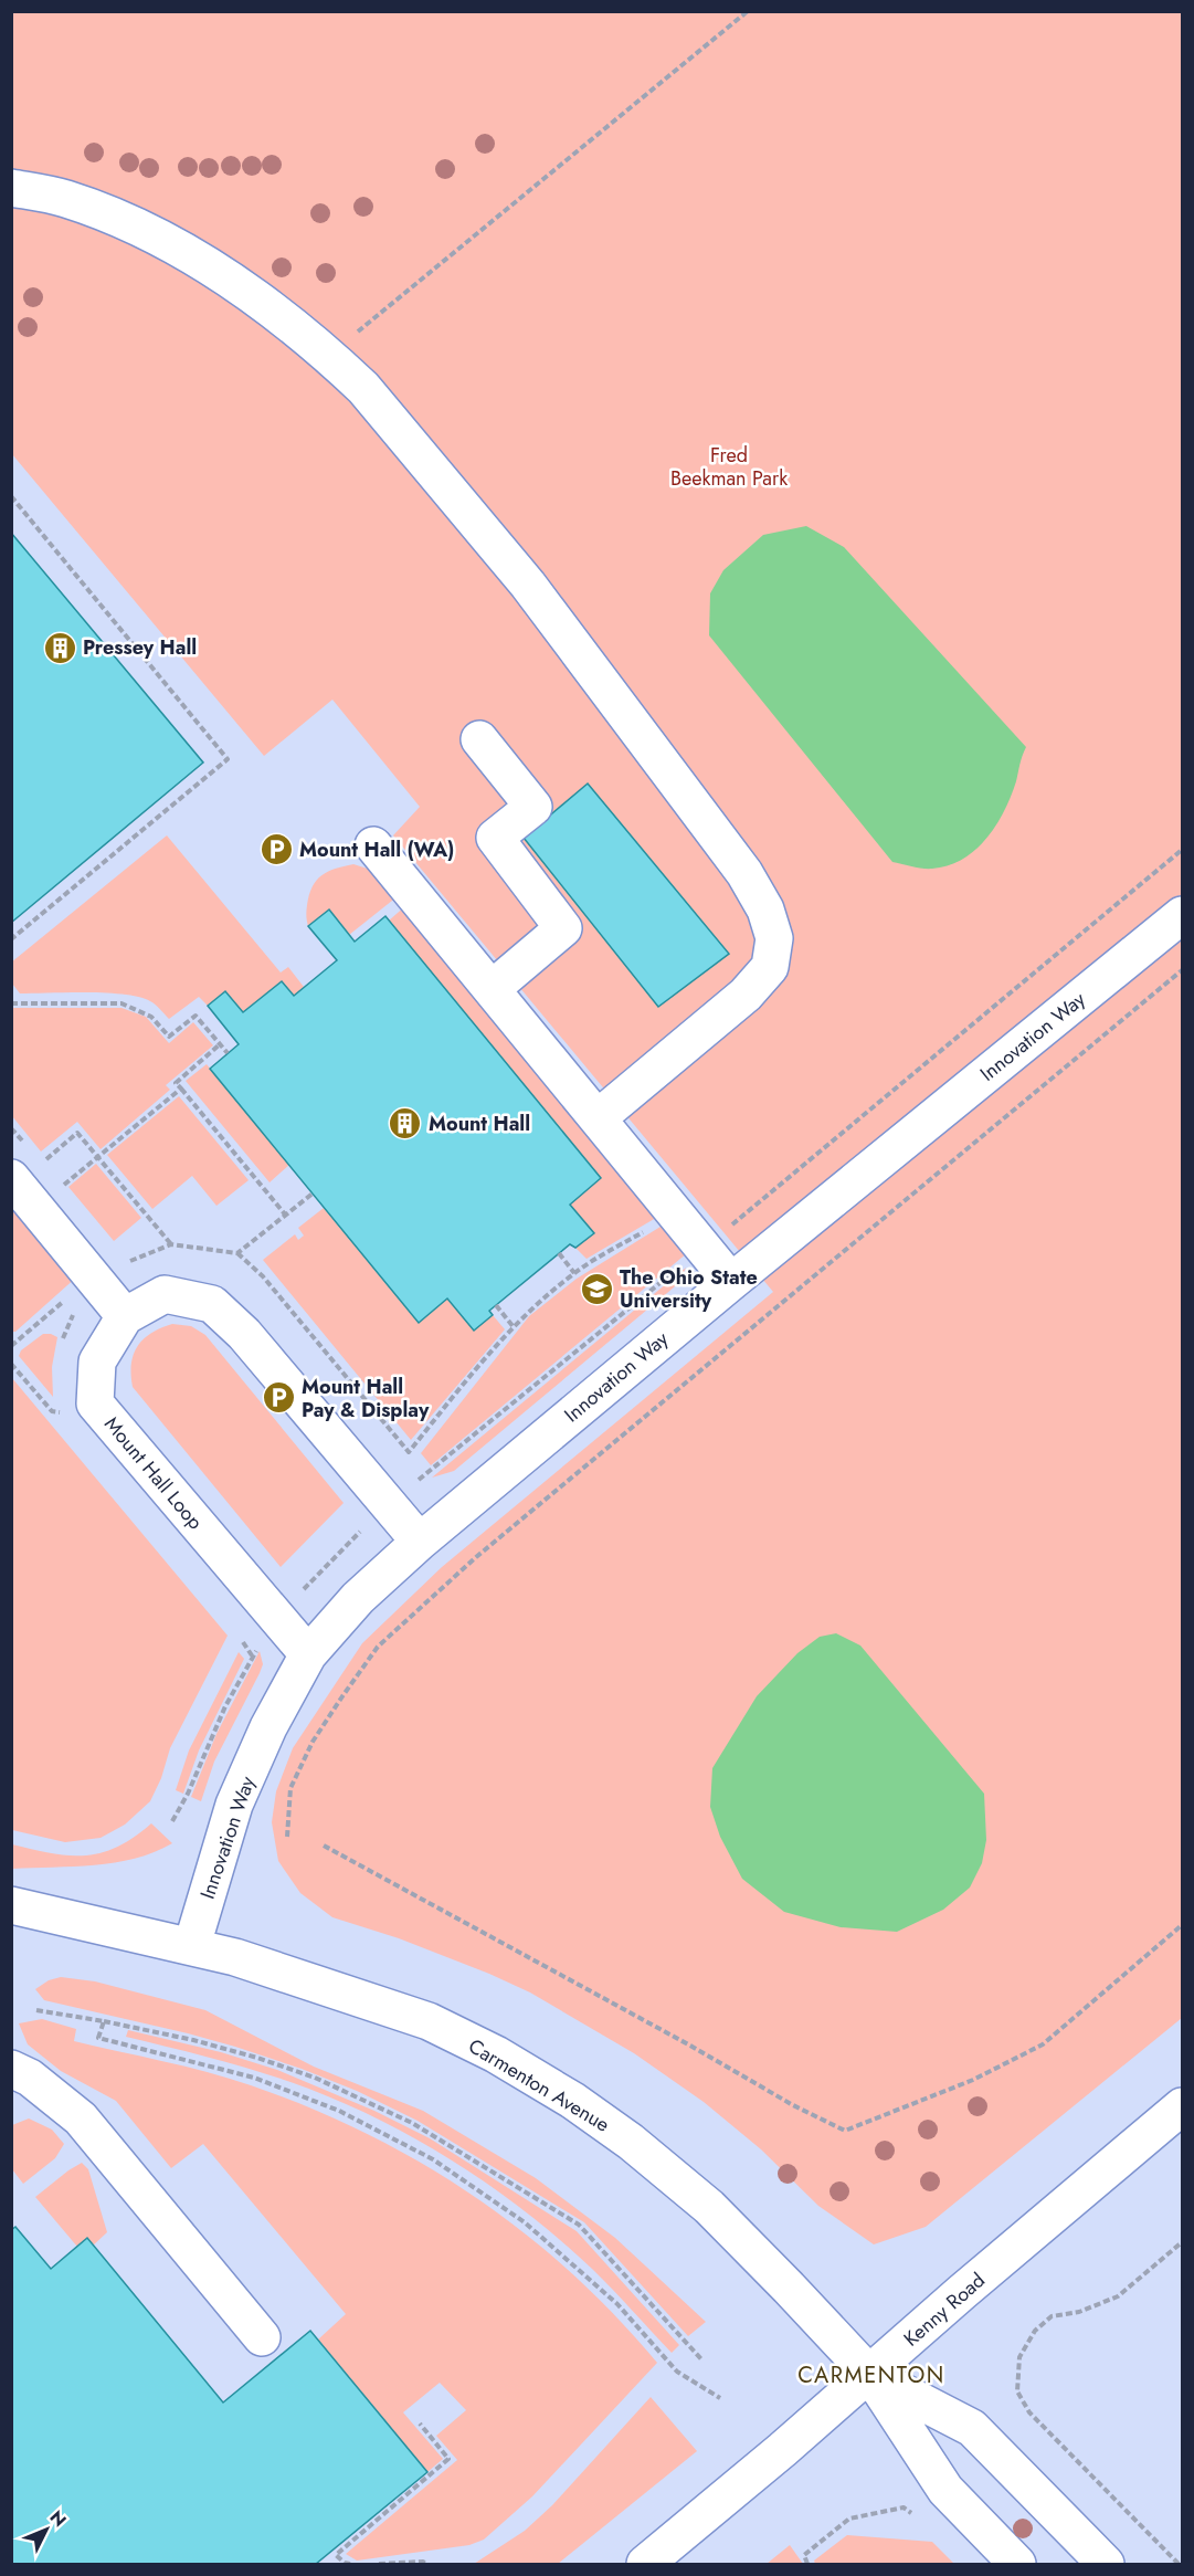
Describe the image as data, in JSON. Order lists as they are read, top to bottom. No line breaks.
{"streets":{"street":["Innovation Way","Mount Hall Loop","Carmenton Avenue","Kenny Road"]},"crossings":[["Innovation Way","Mount Hall Loop"],["Innovation Way","Carmenton Avenue"],["Carmenton Avenue","Kenny Road"]],"districts":["CARMENTON"],"parks":["Fred Beekman Park"],"places":{"building":["Pressey Hall","Mount Hall"],"parking":["Mount Hall (WA)","Mount Hall Pay & Display"],"school or university":["The Ohio State University"]},"north":"top right"}
